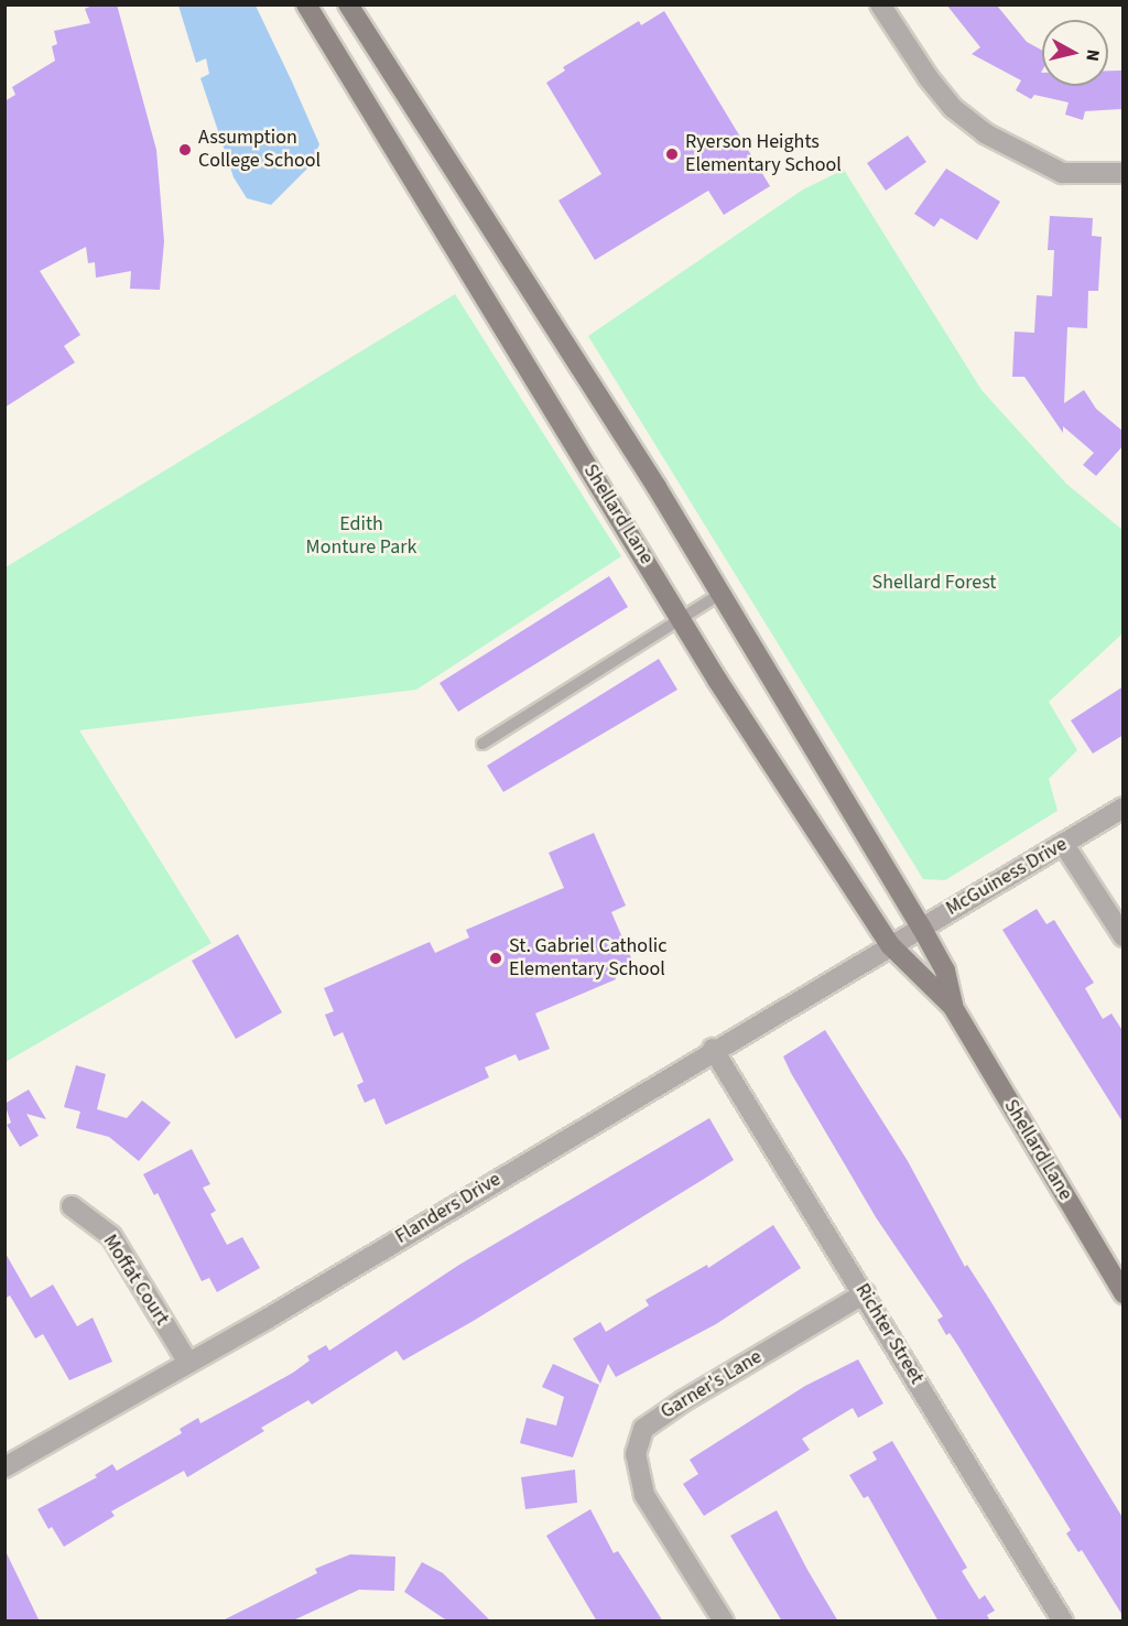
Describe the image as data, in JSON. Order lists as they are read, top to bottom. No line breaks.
{"streets":{"main road":["Shellard Lane"],"street":["McGuiness Drive","Flanders Drive","Moffat Court","Richter Street","Garner's Lane"]},"crossings":[["Shellard Lane","McGuiness Drive"],["Shellard Lane","Flanders Drive"],["McGuiness Drive","Flanders Drive"],["Flanders Drive","Moffat Court"],["Flanders Drive","Richter Street"],["Richter Street","Garner's Lane"]],"parks":["Edith Monture Park","Shellard Forest"],"places":["Assumption College School","Ryerson Heights Elementary School","St. Gabriel Catholic Elementary School"],"north":"right"}
